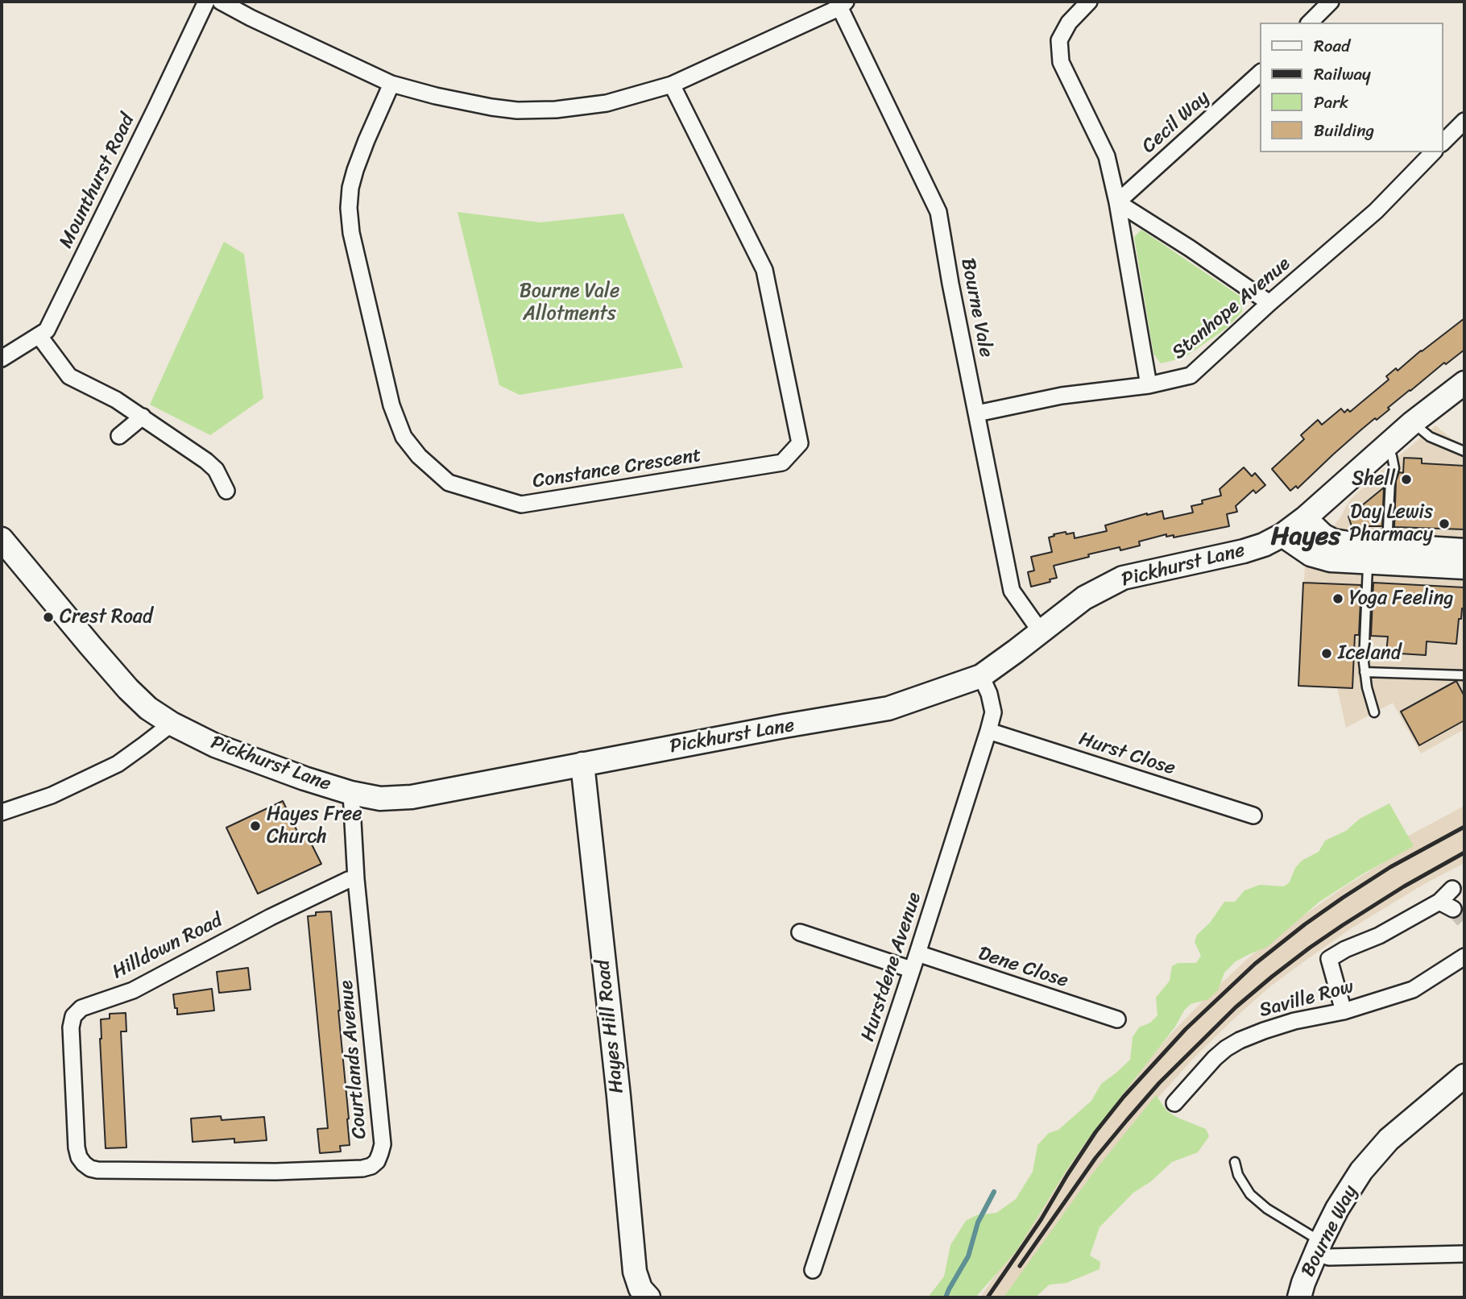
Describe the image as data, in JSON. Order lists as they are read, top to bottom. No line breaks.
{"streets":{"main road":["Pickhurst Lane","Hayes Hill Road","Bourne Way"],"street":["Cecil Way","Mounthurst Road","Bourne Vale","Stanhope Avenue","Constance Crescent","Hurst Close","Hilldown Road","Hurstdene Avenue","Dene Close","Saville Row","Courtlands Avenue"]},"crossings":[["Bourne Vale","Stanhope Avenue"],["Bourne Vale","Pickhurst Lane"],["Pickhurst Lane","Hurstdene Avenue"],["Pickhurst Lane","Hayes Hill Road"],["Pickhurst Lane","Courtlands Avenue"],["Hurst Close","Hurstdene Avenue"],["Hilldown Road","Courtlands Avenue"],["Hurstdene Avenue","Dene Close"]],"districts":["Hayes"],"parks":["Bourne Vale Allotments"],"places":["Shell","Day Lewis Pharmacy","Yoga Feeling","Crest Road","Iceland","Hayes Free Church"],"legend":["Road","Railway","Park","Building"]}
